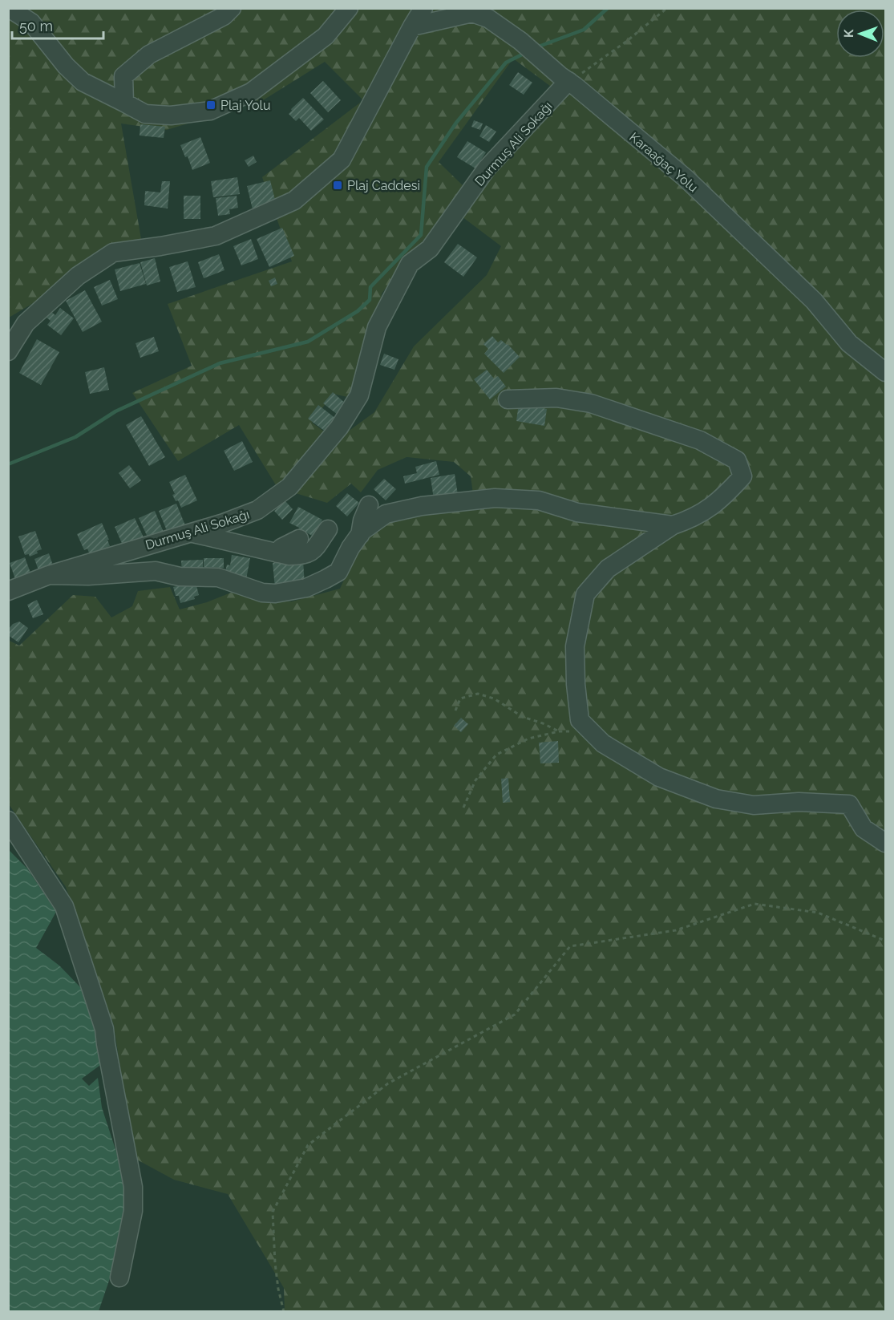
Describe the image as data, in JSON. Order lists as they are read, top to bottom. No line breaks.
{"streets":{"street":["Durmuş Ali Sokağı","Karaağaç Yolu"]},"crossings":[["Durmuş Ali Sokağı","Karaağaç Yolu"]],"places":{"transit":["Plaj Yolu","Plaj Caddesi"]},"scale_bar":"50 m","north":"left"}
